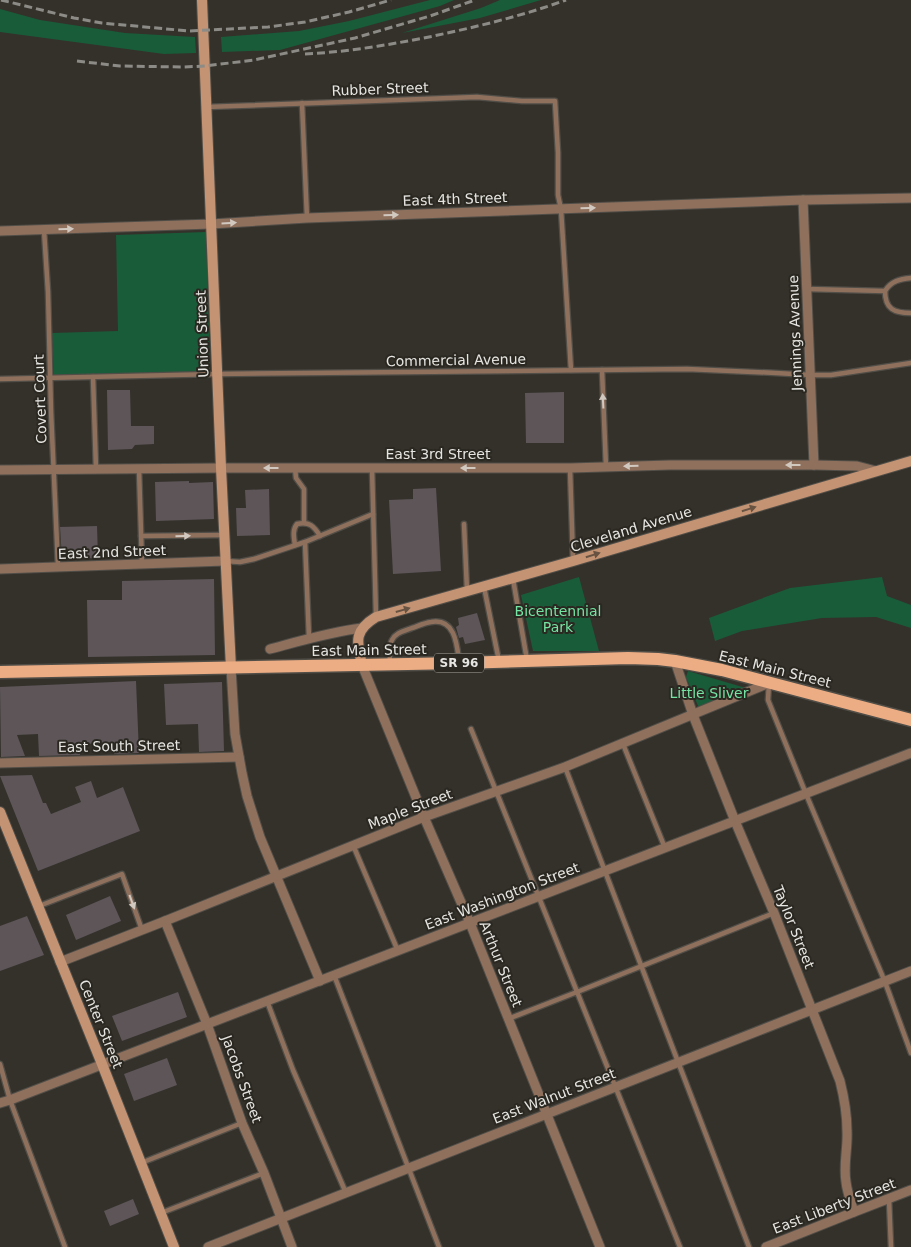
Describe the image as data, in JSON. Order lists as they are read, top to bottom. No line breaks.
{"streets":{"main road":["Union Street","Cleveland Avenue","East Main Street","SR 96","Center Street"],"street":["East 4th Street","Jennings Avenue","East 3rd Street","East 2nd Street","East South Street","Maple Street","East Washington Street","Taylor Street","Arthur Street","Jacobs Street","East Walnut Street","East Liberty Street"],"lane":["Rubber Street","Commercial Avenue","Covert Court"]},"crossings":[["Rubber Street","East 4th Street"],["Rubber Street","Union Street"],["East 4th Street","Jennings Avenue"],["East 4th Street","Union Street"],["East 4th Street","Covert Court"],["Jennings Avenue","Commercial Avenue"],["Jennings Avenue","East 3rd Street"],["Union Street","Commercial Avenue"],["Union Street","East 3rd Street"],["Union Street","East 2nd Street"],["Union Street","East Main Street"],["Commercial Avenue","Covert Court"],["Covert Court","East 3rd Street"],["Covert Court","East 2nd Street"],["East 3rd Street","Cleveland Avenue"],["East Main Street","Maple Street"],["East Main Street","Taylor Street"],["East Main Street","Arthur Street"],["Maple Street","Taylor Street"],["Maple Street","Arthur Street"],["Maple Street","Center Street"],["Maple Street","Jacobs Street"],["East Washington Street","Taylor Street"],["East Washington Street","Arthur Street"],["East Washington Street","Center Street"],["East Washington Street","Jacobs Street"],["Taylor Street","East Walnut Street"],["Taylor Street","East Liberty Street"],["Arthur Street","East Walnut Street"],["Jacobs Street","East Walnut Street"]],"one_way":["East 4th Street","East 3rd Street","Cleveland Avenue"],"parks":["Bicentennial Park","Little Sliver"]}
